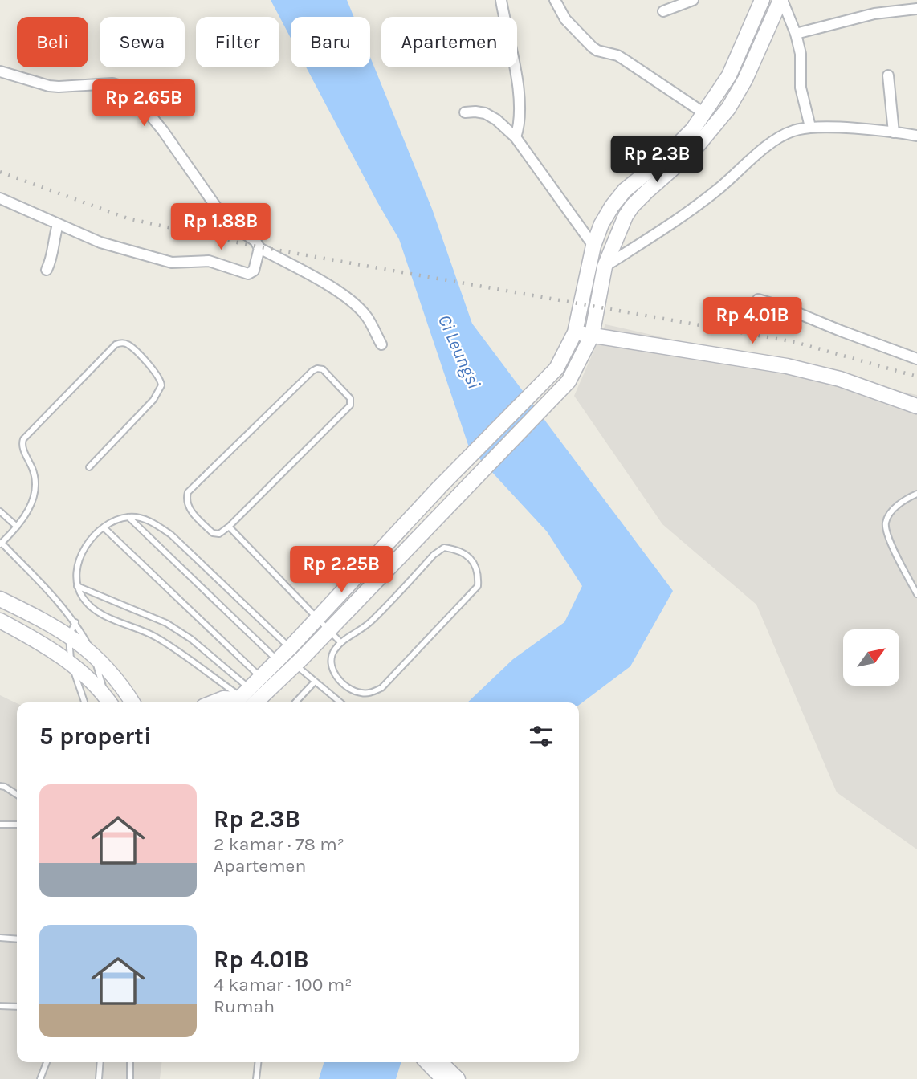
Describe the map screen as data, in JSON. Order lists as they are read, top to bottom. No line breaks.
{"water":["Ci Leungsi"],"north":"top right","page":{"chip":["Beli","Sewa","Filter","Baru","Apartemen"],"price":["Rp 2.65B","Rp 2.3B","Rp 1.88B","Rp 4.01B","Rp 2.25B"],"heading":"5 properti","list":[{"name":"Rp 2.3B","note":"2 kamar · 78 m² · Apartemen"},{"name":"Rp 4.01B","note":"4 kamar · 100 m² · Rumah"}]}}
